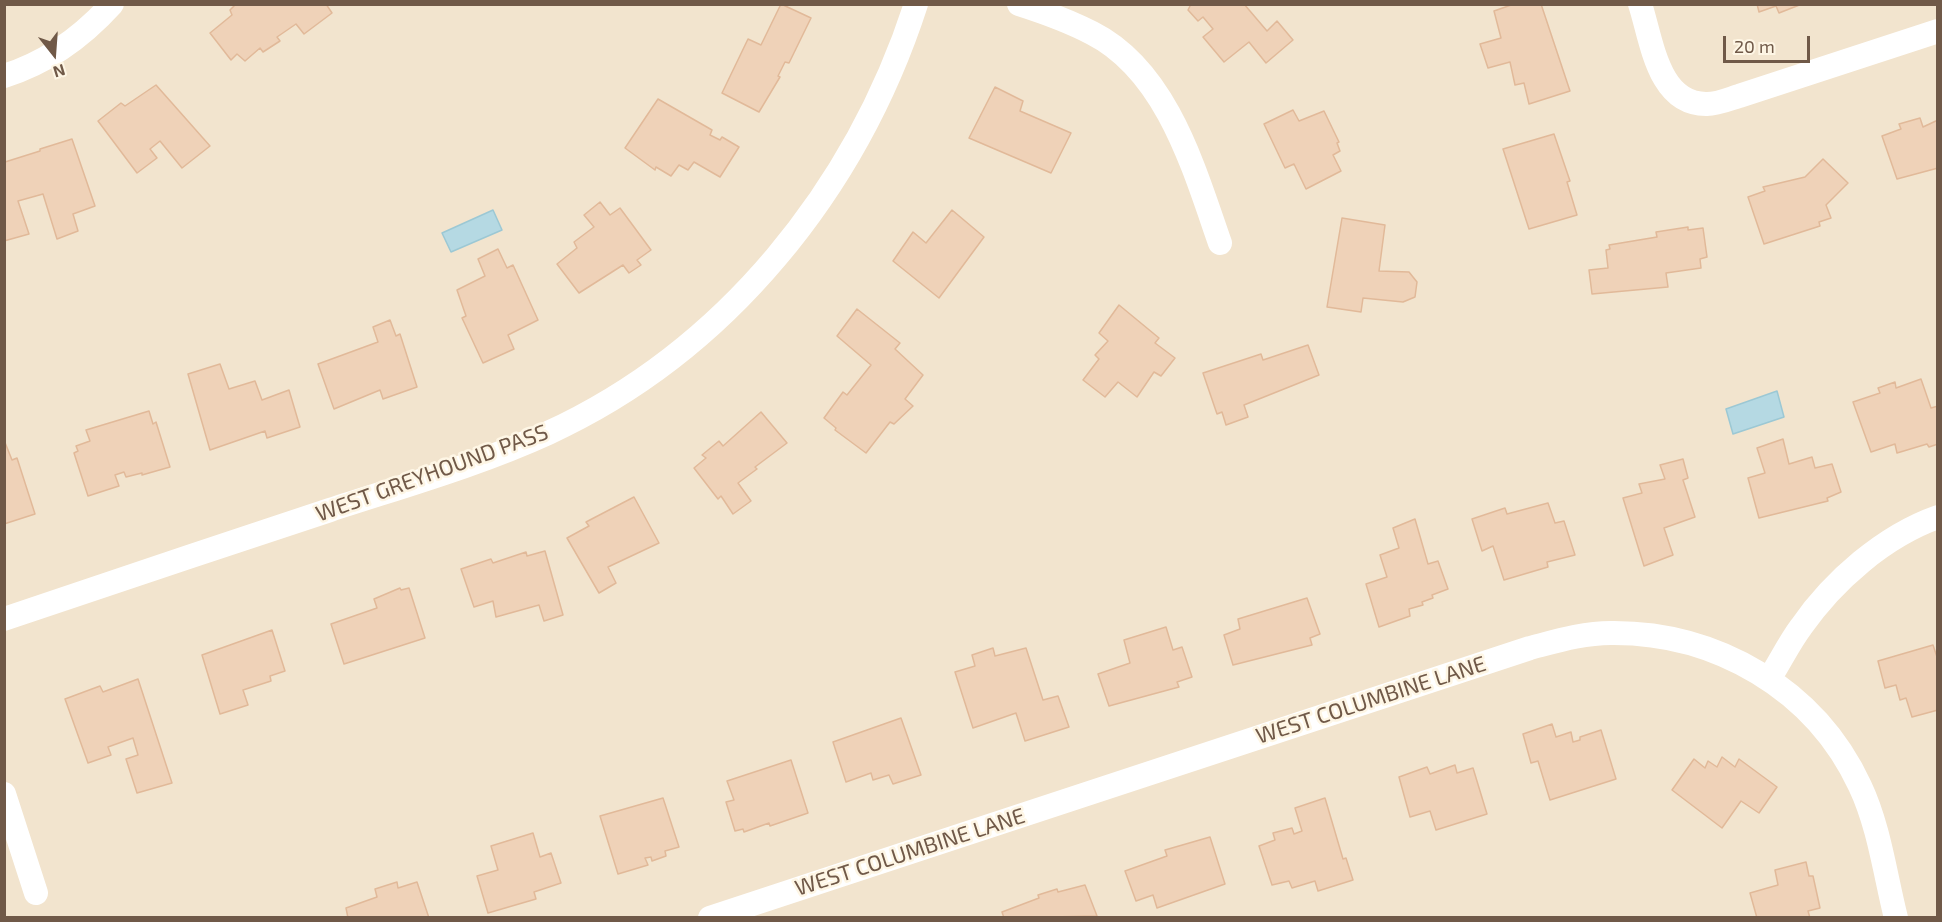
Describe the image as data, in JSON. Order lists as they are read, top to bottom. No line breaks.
{"streets":{"street":["WEST GREYHOUND PASS","WEST COLUMBINE LANE"]},"scale_bar":"20 m","north":"bottom"}
